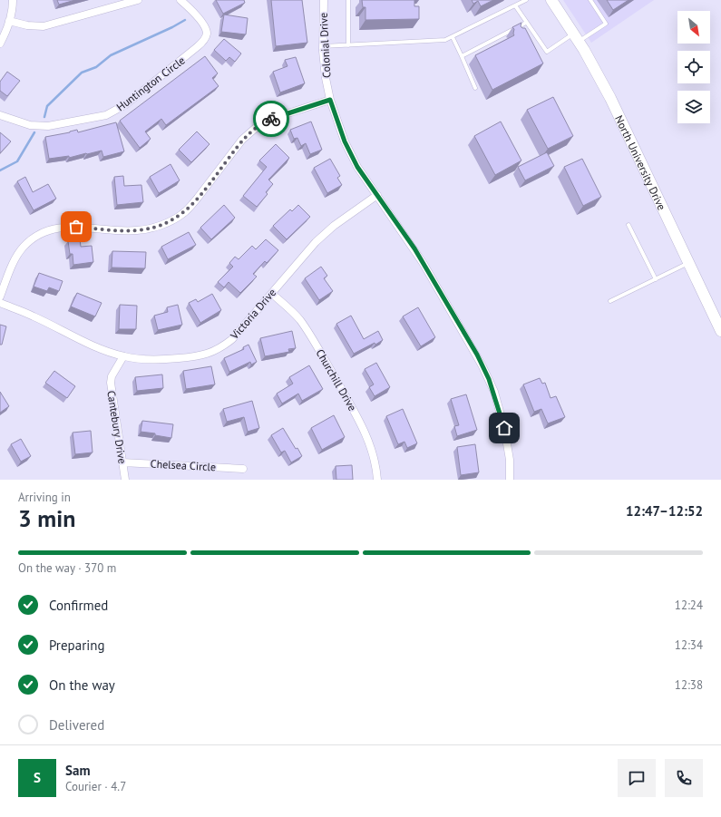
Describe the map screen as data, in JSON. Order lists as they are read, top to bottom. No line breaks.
{"streets":{"main road":["North University Drive"],"street":["Colonial Drive","Huntington Circle","Victoria Drive","Churchill Drive","Cantebury Drive","Chelsea Circle"]},"crossings":[["Colonial Drive","Victoria Drive"],["Victoria Drive","Churchill Drive"],["Victoria Drive","Cantebury Drive"],["Cantebury Drive","Chelsea Circle"]],"north":"bottom right","page":{"heading":["3 min","Arriving in","12:47–12:52"],"panel":["Sam","Courier · 4.7"],"bar":"On the way · 370 m","list":[["Confirmed","12:24"],["Preparing","12:34"],["On the way","12:38"],"Delivered"],"round":"S"}}
